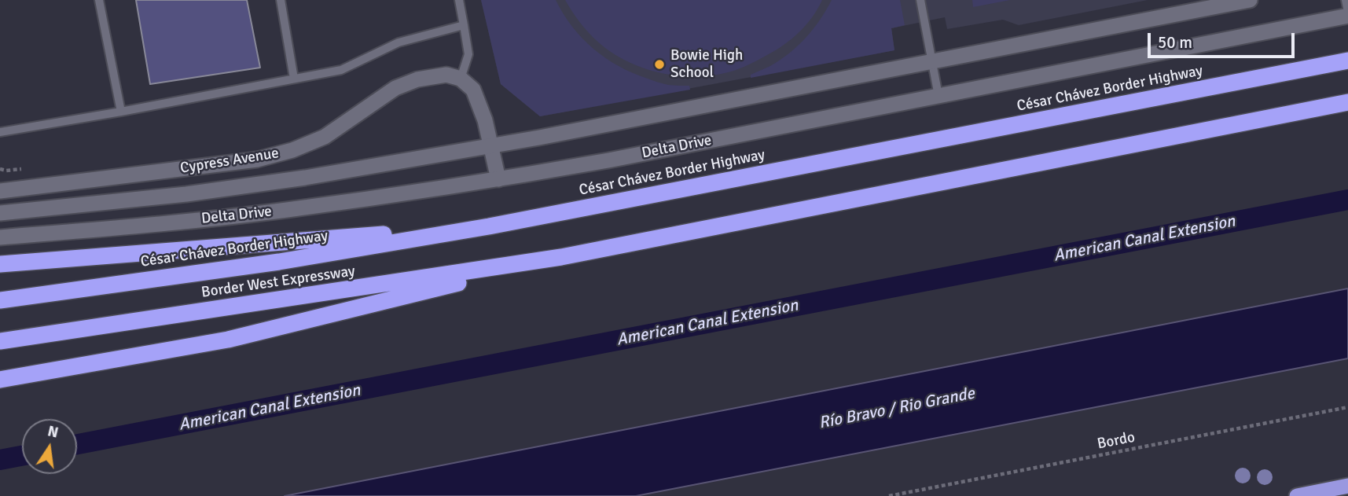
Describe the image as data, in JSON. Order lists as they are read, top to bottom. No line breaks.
{"streets":{"highway":["César Chávez Border Highway","Border West Expressway"],"main road":["Delta Drive","Cypress Avenue"],"path":["Bordo"]},"water":["American Canal Extension","Río Bravo / Rio Grande"],"places":["Bowie High School"],"scale_bar":"50 m","north":"top"}
